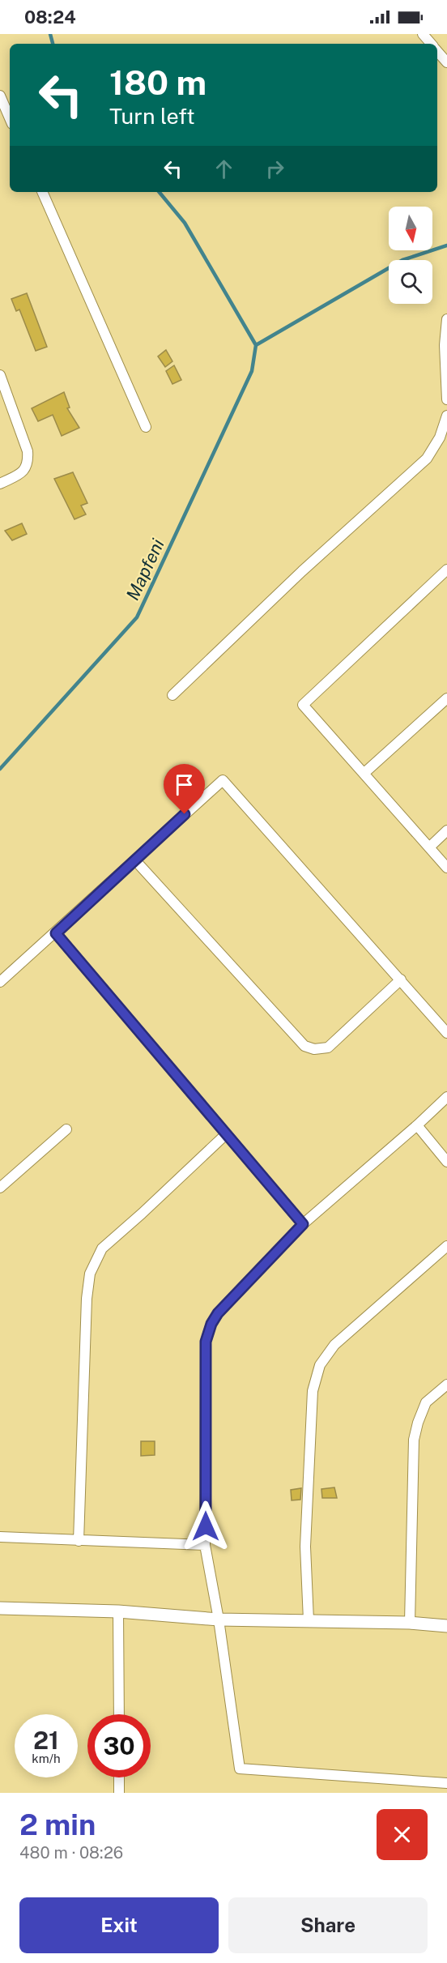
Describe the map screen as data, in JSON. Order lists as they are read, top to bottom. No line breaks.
{"water":["Mapfeni"],"north":"bottom","page":{"status":"08:24","turn":["180 m","Turn left"],"speed":"21 km/h","limit":"30","heading":["2 min","480 m · 08:26"],"buttons":["Exit","Share"]}}
